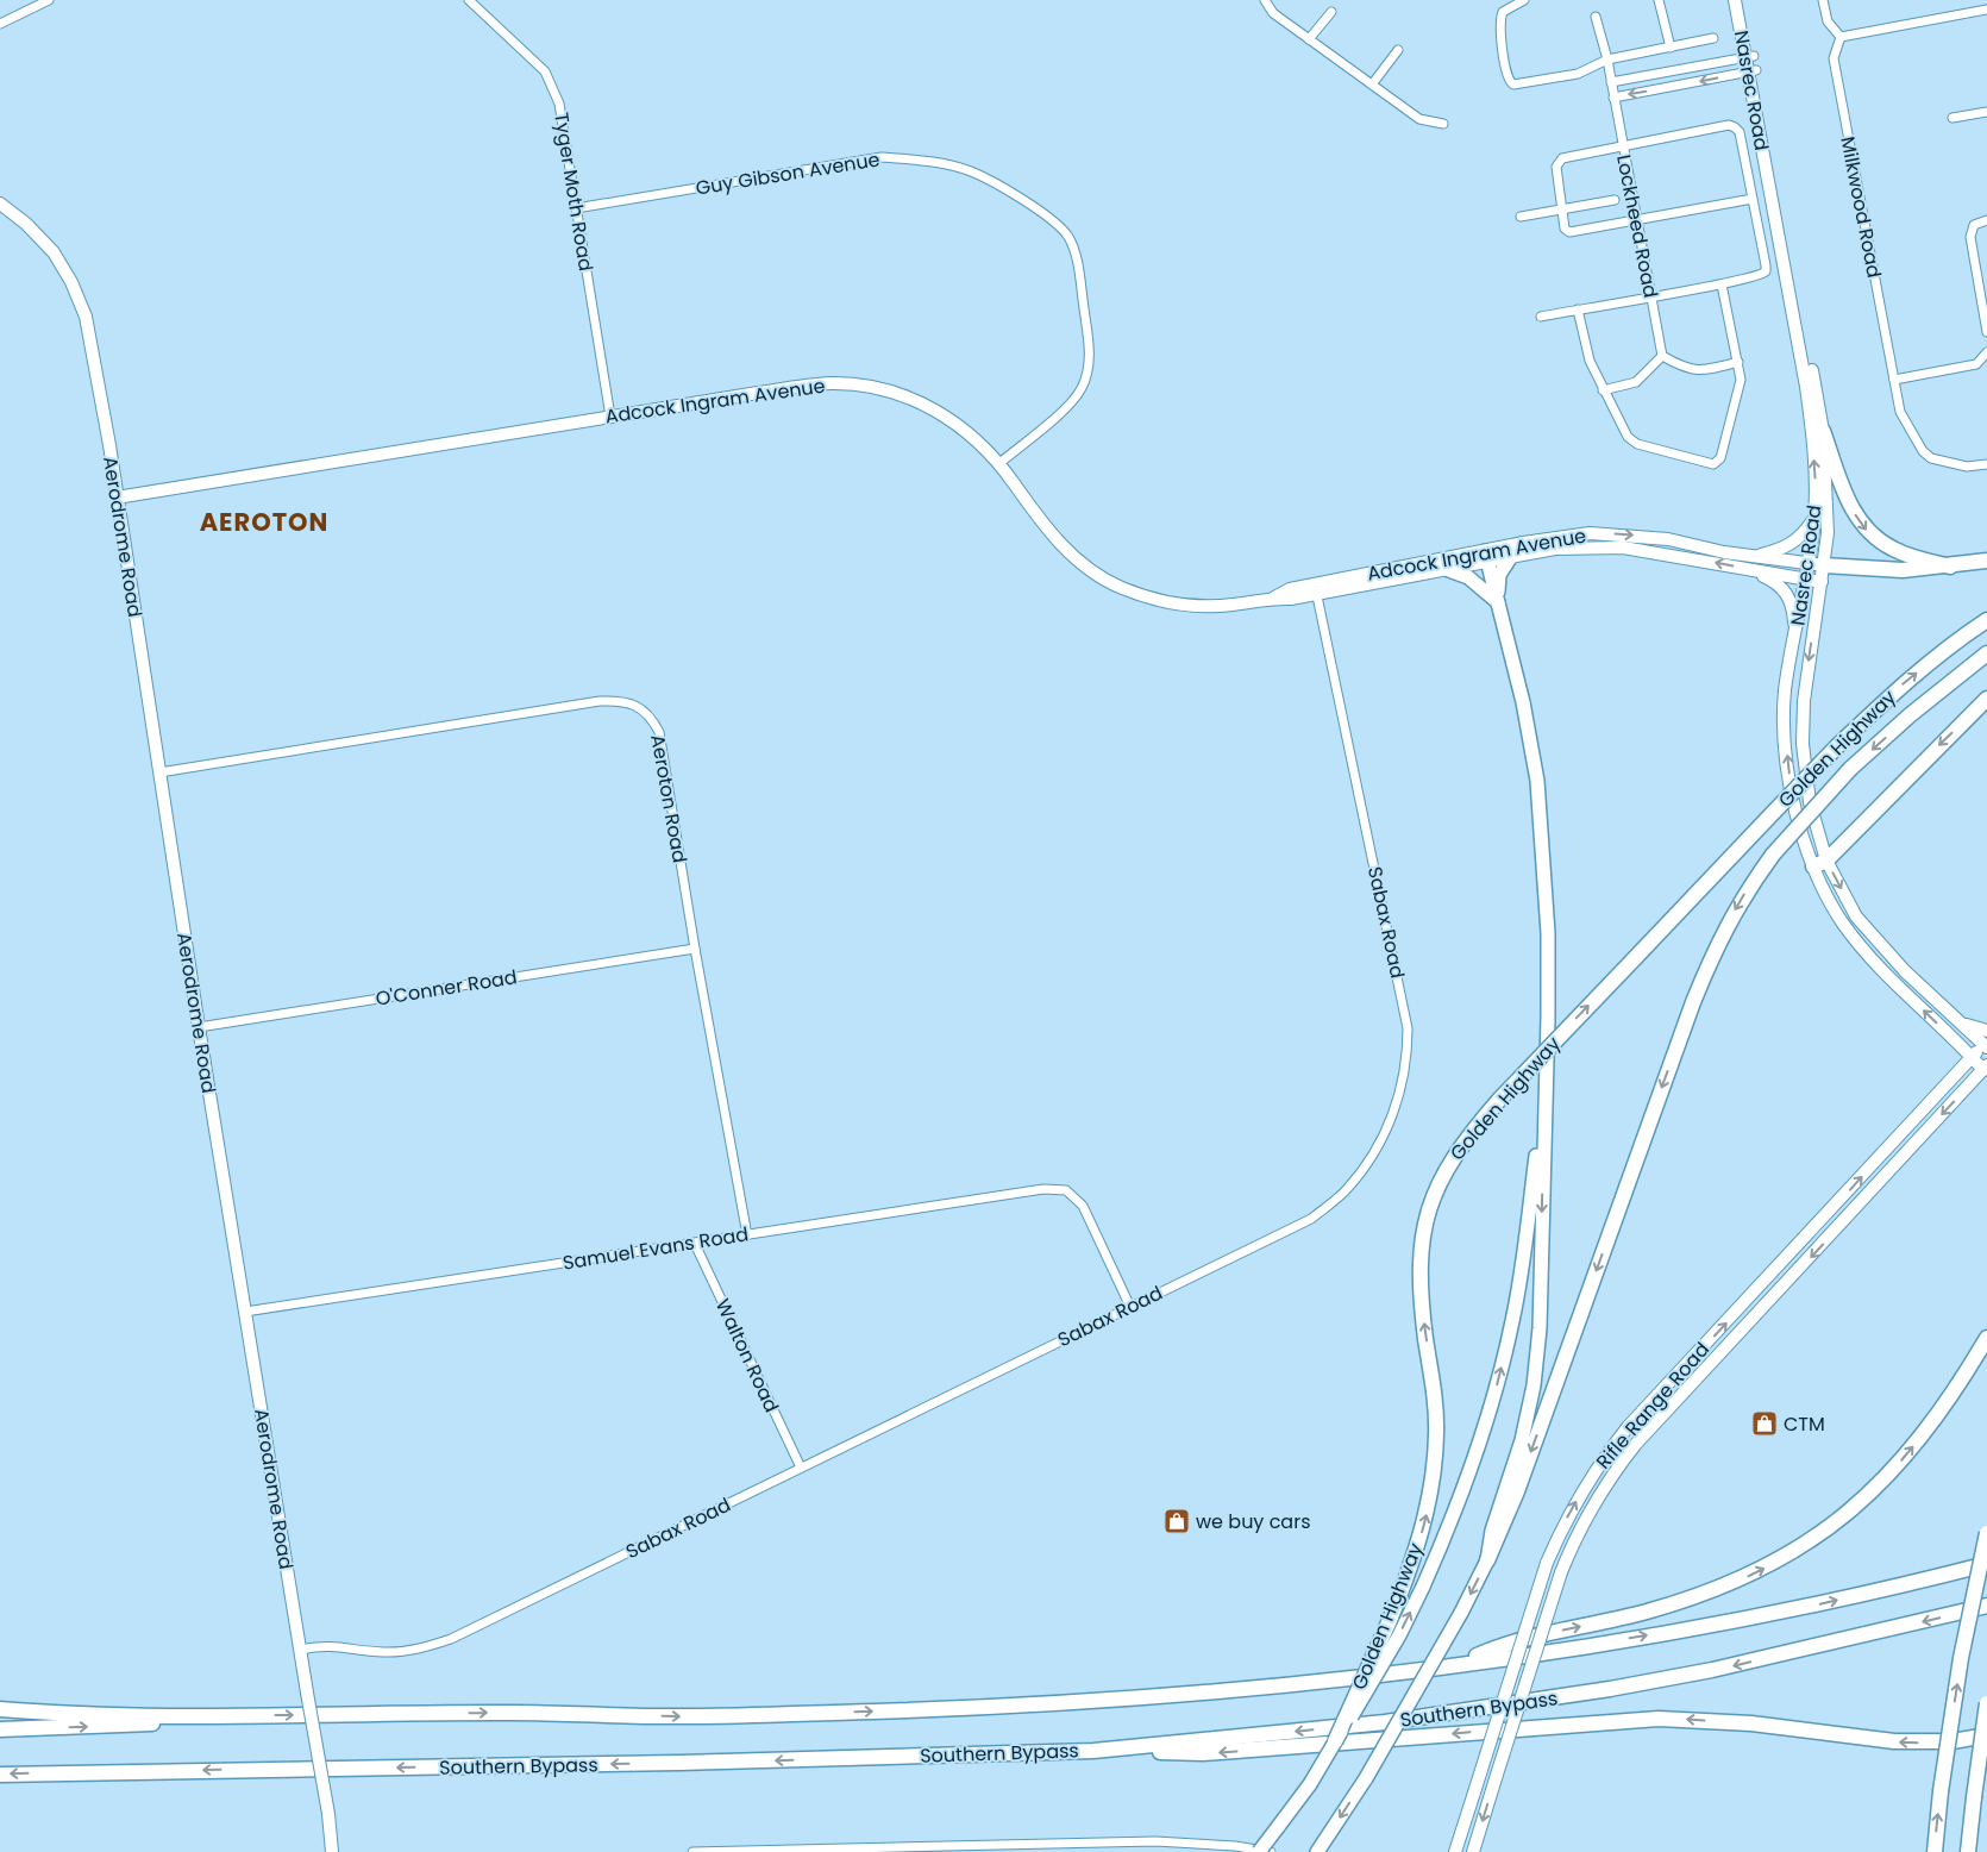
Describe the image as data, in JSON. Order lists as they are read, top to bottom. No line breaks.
{"streets":{"highway":["Golden Highway","Southern Bypass"],"main road":["Nasrec Road","Adcock Ingram Avenue","Aerodrome Road","Rifle Range Road"],"street":["Guy Gibson Avenue","Tyger Moth Road","Milkwood Road","Lockheed Road","Aeroton Road","Sabax Road","O'Conner Road","Samuel Evans Road","Walton Road"]},"crossings":[["Nasrec Road","Adcock Ingram Avenue"],["Nasrec Road","Rifle Range Road"],["Guy Gibson Avenue","Tyger Moth Road"],["Guy Gibson Avenue","Adcock Ingram Avenue"],["Tyger Moth Road","Adcock Ingram Avenue"],["Adcock Ingram Avenue","Aerodrome Road"],["Adcock Ingram Avenue","Sabax Road"],["Aerodrome Road","Aeroton Road"],["Aerodrome Road","Sabax Road"],["Aerodrome Road","O'Conner Road"],["Aerodrome Road","Samuel Evans Road"],["Aeroton Road","O'Conner Road"],["Aeroton Road","Samuel Evans Road"],["Sabax Road","Samuel Evans Road"],["Sabax Road","Walton Road"],["Samuel Evans Road","Walton Road"]],"districts":["AEROTON"],"places":{"shop":["CTM","we buy cars"]}}
